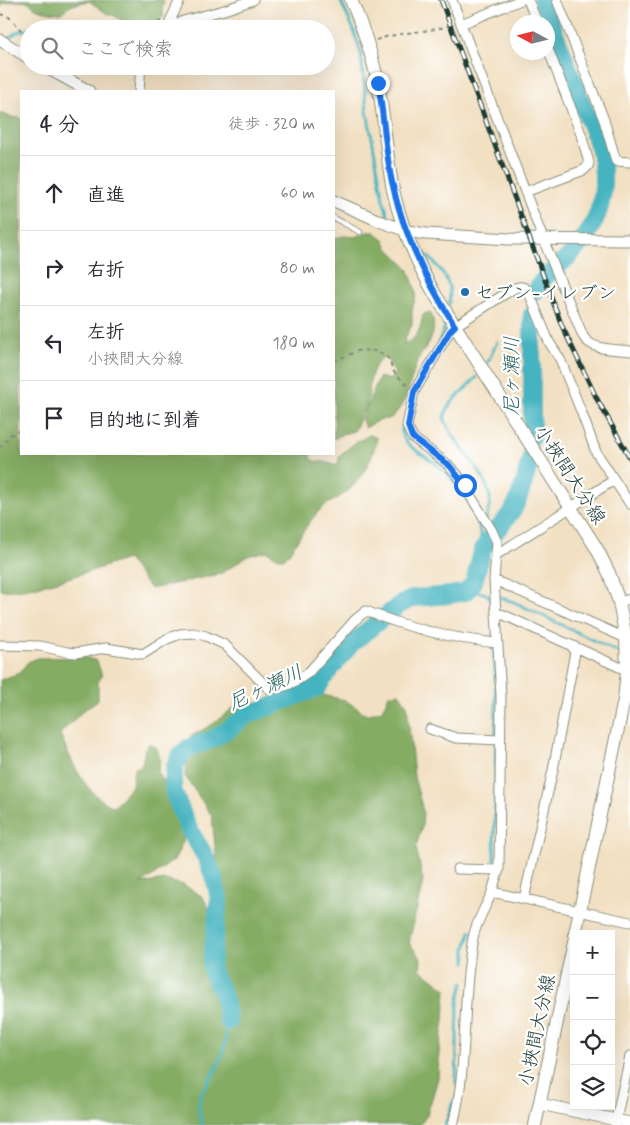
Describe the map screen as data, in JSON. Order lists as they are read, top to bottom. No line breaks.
{"streets":{"main road":["小挾間大分線"]},"water":["尼ヶ瀬川"],"places":["セブン-イレブン"],"north":"left","page":{"search":"ここで検索","heading":["4 分","徒歩 · 320 m"],"list":[["直進","60 m"],["右折","80 m"],["左折","小挾間大分線","180 m"],"目的地に到着"],"map_buttons":["+","−"]}}
